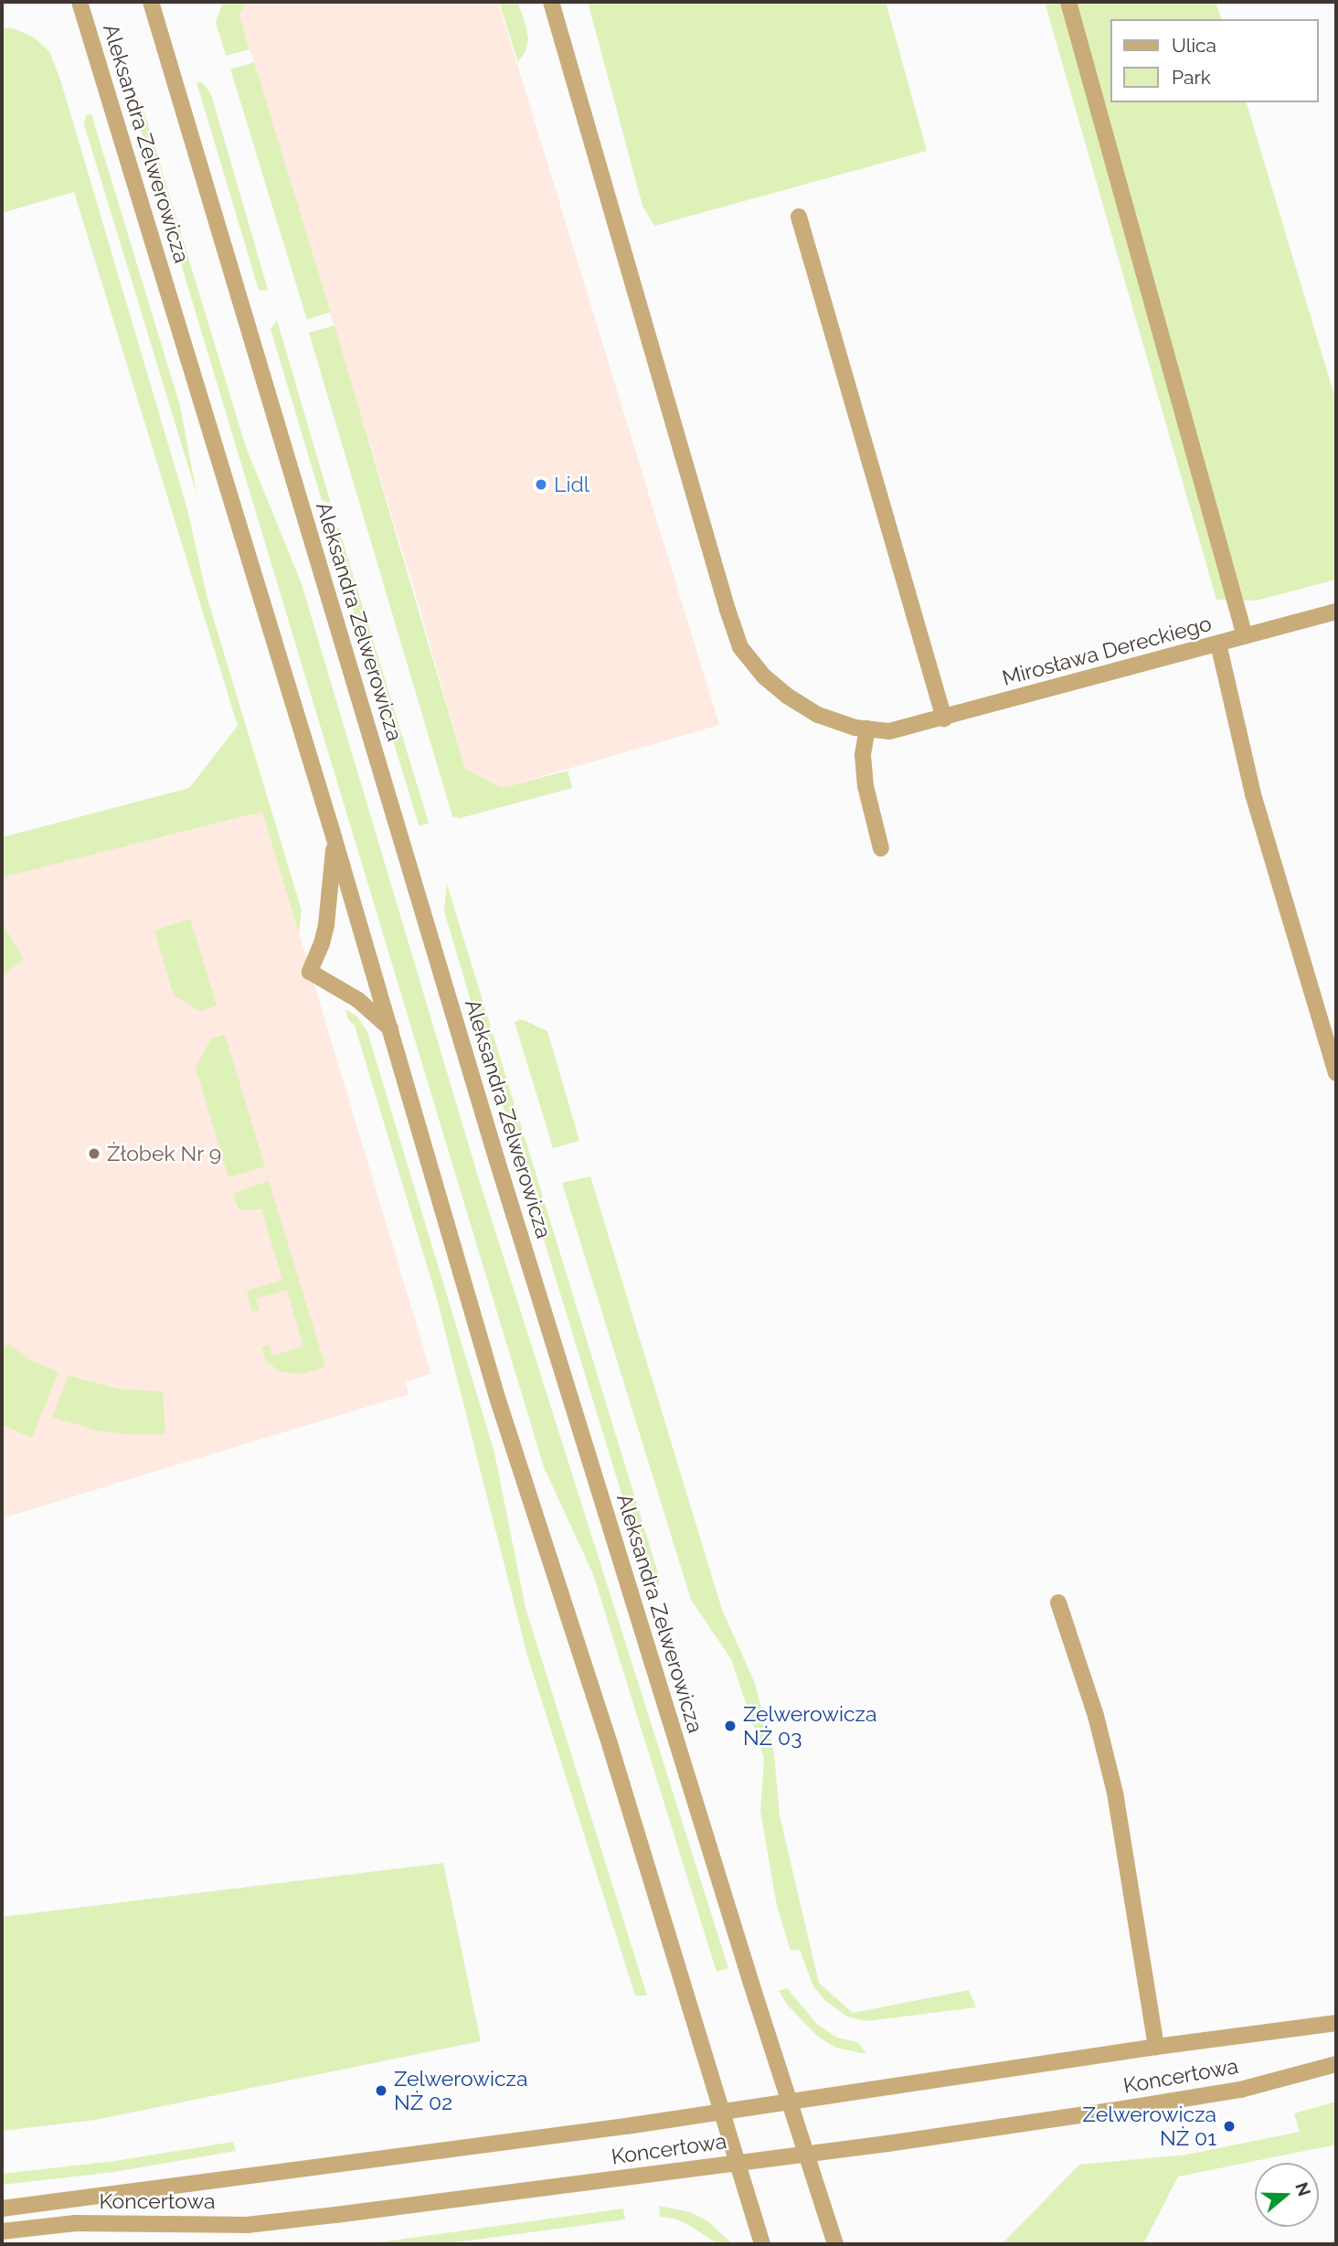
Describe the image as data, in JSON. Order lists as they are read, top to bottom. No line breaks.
{"streets":{"street":["Aleksandra Zelwerowicza","Mirosława Dereckiego","Koncertowa"]},"crossings":[["Aleksandra Zelwerowicza","Koncertowa"]],"places":["Lidl","Żłobek Nr 9","Zelwerowicza NŻ 03","Zelwerowicza NŻ 02","Zelwerowicza NŻ 01"],"legend":["Ulica","Park"],"north":"right"}
